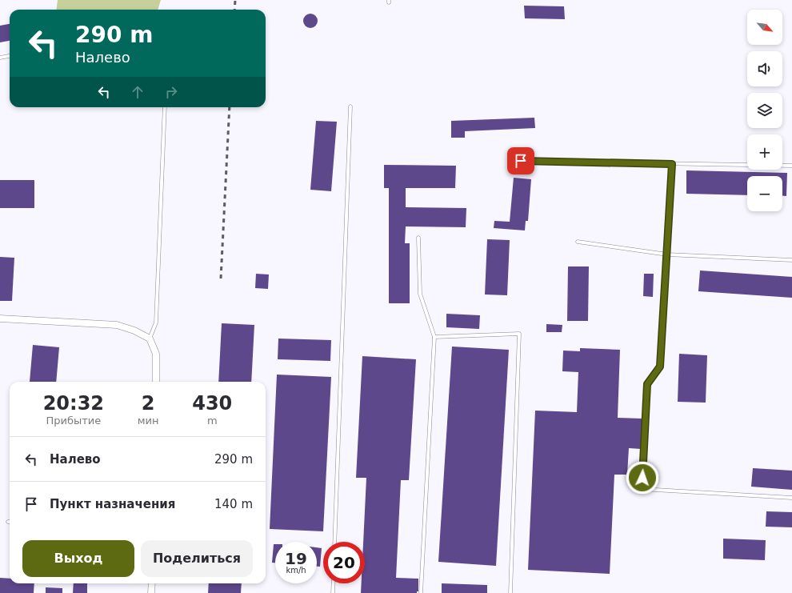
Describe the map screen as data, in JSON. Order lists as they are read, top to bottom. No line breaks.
{"north":"bottom right","page":{"map_buttons":["+","−"],"turn":["290 m","Налево"],"eta":["20:32","Прибытие","2","мин","430","m"],"list":[{"name":"Налево","value":"290 m"},{"name":"Пункт назначения","value":"140 m"}],"buttons":["Выход","Поделиться"],"speed":"19 km/h","limit":"20"}}
